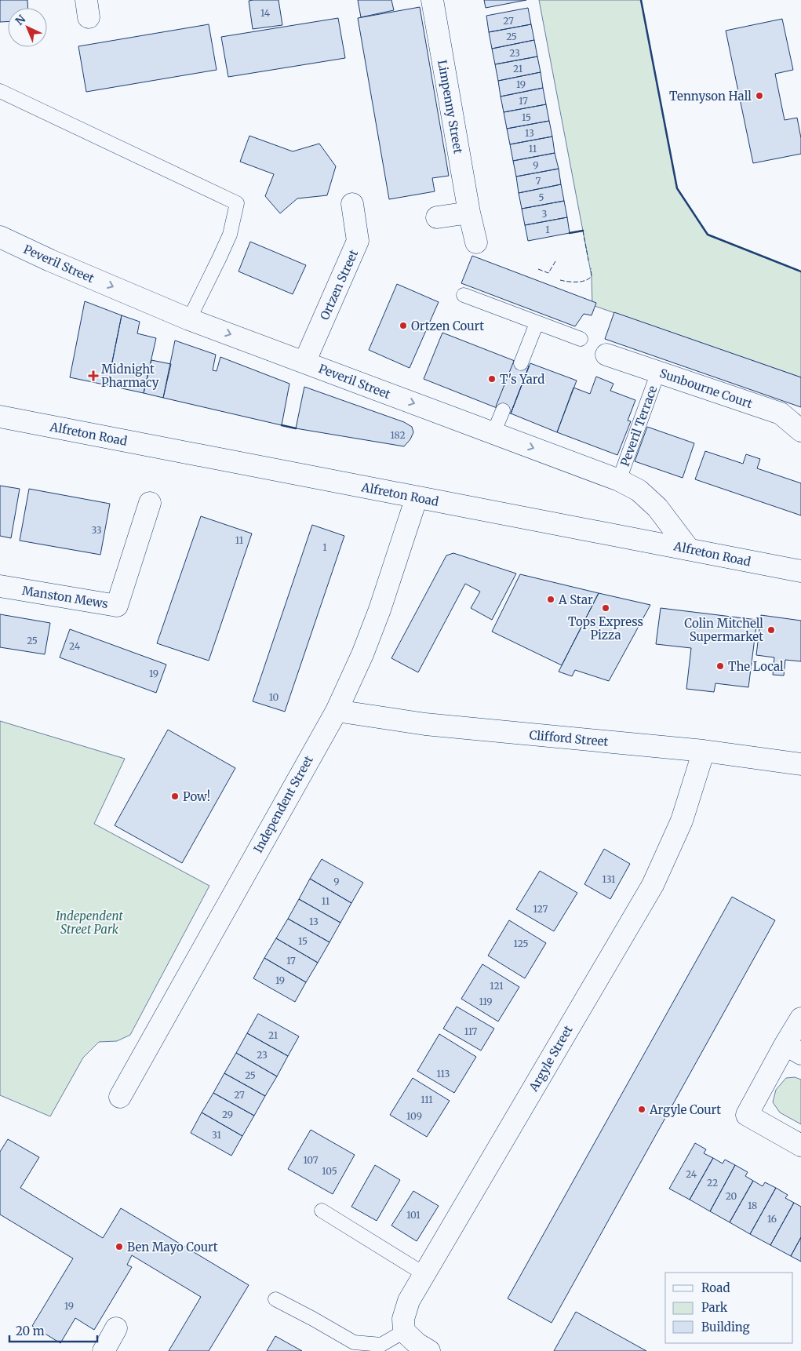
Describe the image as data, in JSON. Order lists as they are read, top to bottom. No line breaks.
{"streets":{"street":["Limpenny Street","Peveril Street","Ortzen Street","Sunbourne Court","Alfreton Road","Manston Mews","Clifford Street","Independent Street","Argyle Street"],"lane":["Peveril Terrace"]},"crossings":[["Peveril Street","Ortzen Street"],["Peveril Street","Peveril Terrace"],["Peveril Street","Alfreton Road"],["Sunbourne Court","Peveril Terrace"],["Alfreton Road","Independent Street"],["Clifford Street","Independent Street"],["Clifford Street","Argyle Street"]],"one_way":["Peveril Street"],"parks":["Independent Street Park"],"places":{"other":["Tennyson Hall","Ortzen Court","T's Yard","A Star","Tops Express Pizza","Colin Mitchell Supermarket","The Local","Pow!","Argyle Court","Ben Mayo Court"],"health":["Midnight Pharmacy"]},"house_numbers":["14","27","25","23","21","19","17","15","13","11","9","7","5","3","1","182","33","11","1","25","24","19","10","131","9","11","127","13","15","125","17","19","121","119","117","21","23","113","25","27","111","29","109","31","107","105","24","22","20","18","101","16","19"],"legend":["Road","Park","Building"],"scale_bar":"20 m","north":"top left"}
